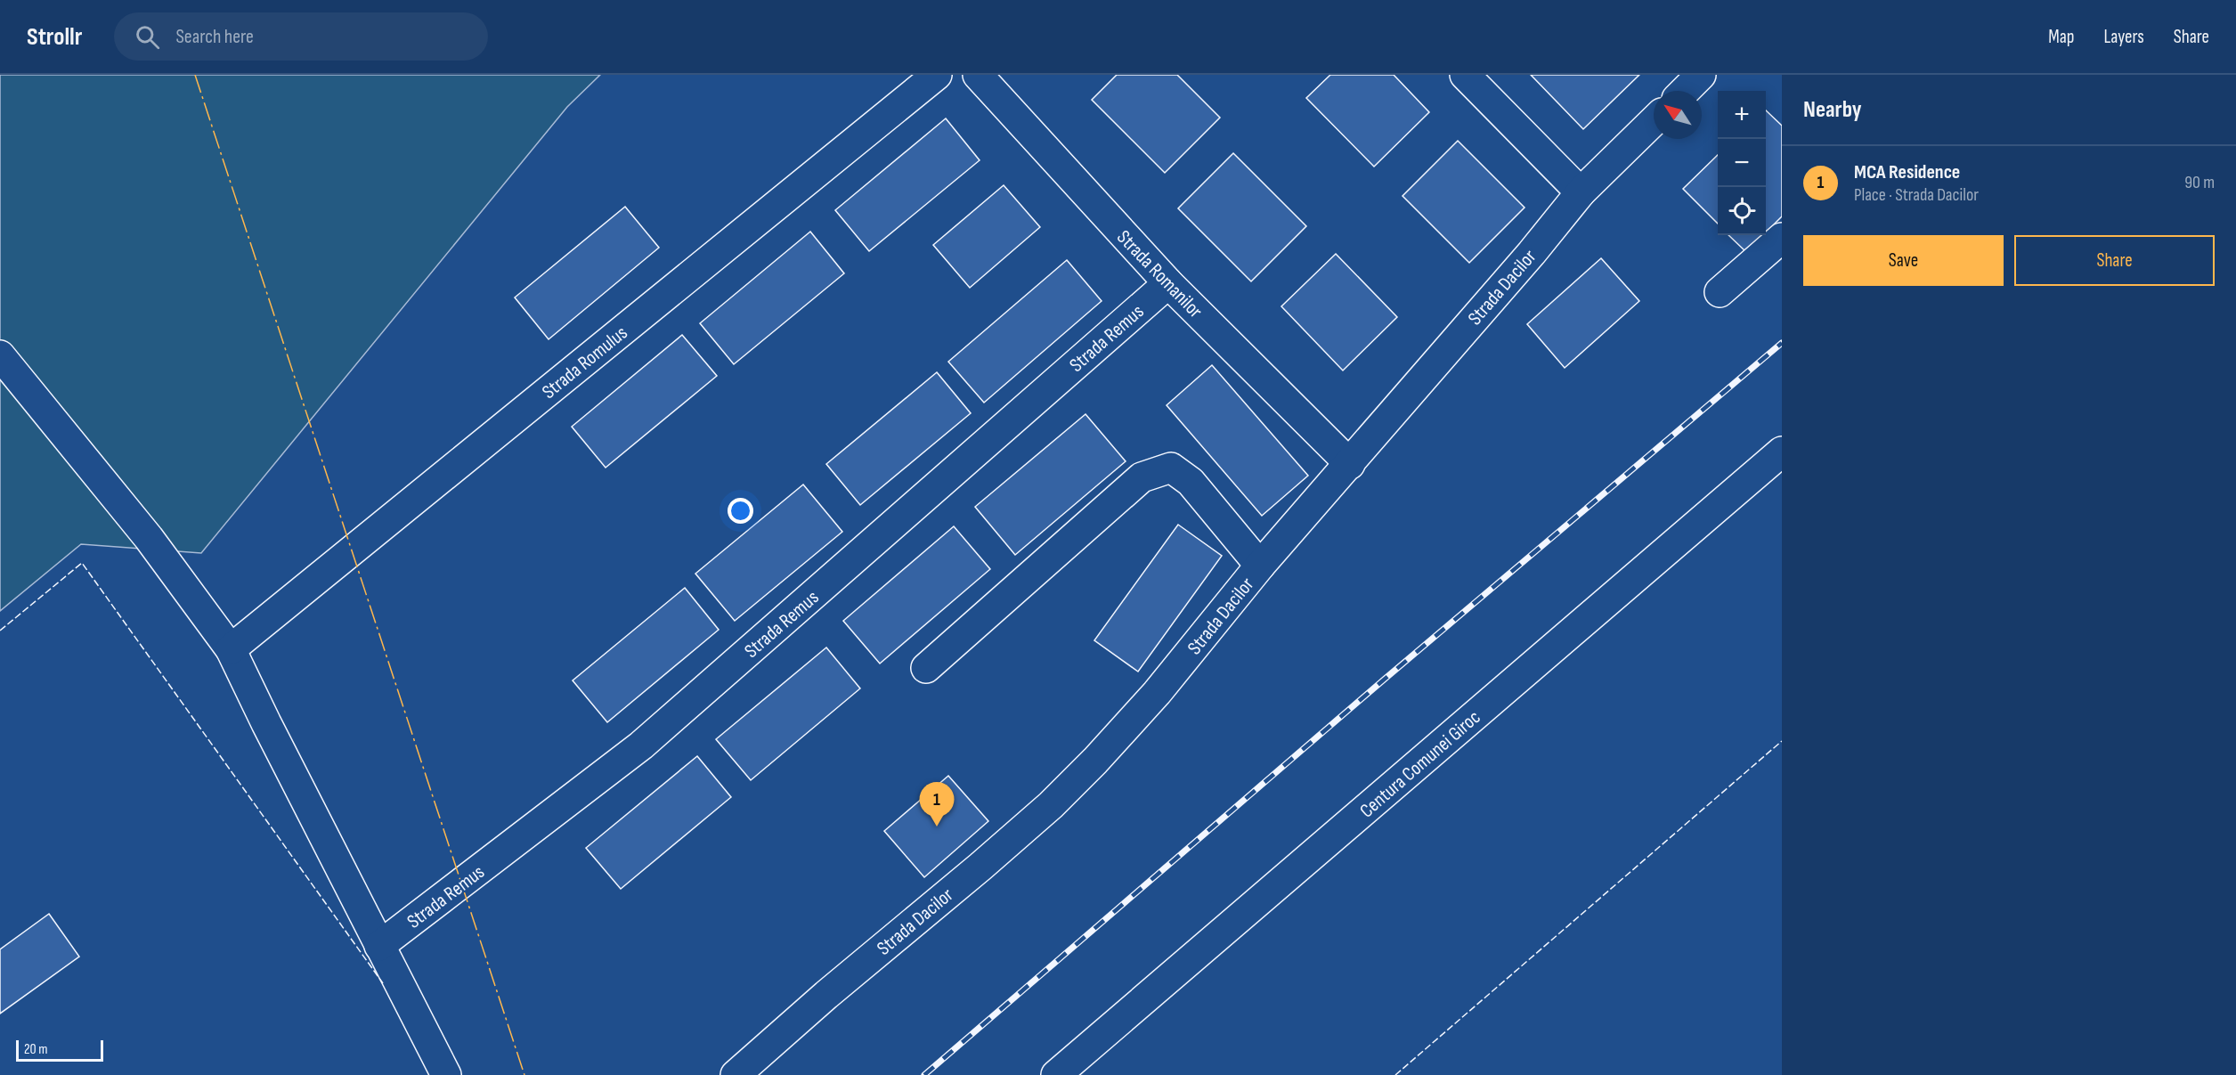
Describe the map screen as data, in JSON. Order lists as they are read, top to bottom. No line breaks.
{"streets":{"street":["Strada Romanilor","Strada Dacilor","Strada Remus","Strada Romulus","Centura Comunei Giroc"]},"crossings":[["Strada Romanilor","Strada Dacilor"],["Strada Romanilor","Strada Remus"]],"scale_bar":"20 m","north":"top left","page":{"header":"Strollr","search":"Search here","nav":["Map","Layers","Share"],"heading":"Nearby","map_buttons":["+","−"],"list":[{"mark":"1","name":"MCA Residence","note":"Place · Strada Dacilor","value":"90 m"}],"buttons":["Save","Share"],"pins":"1","scale":"20 m"}}
